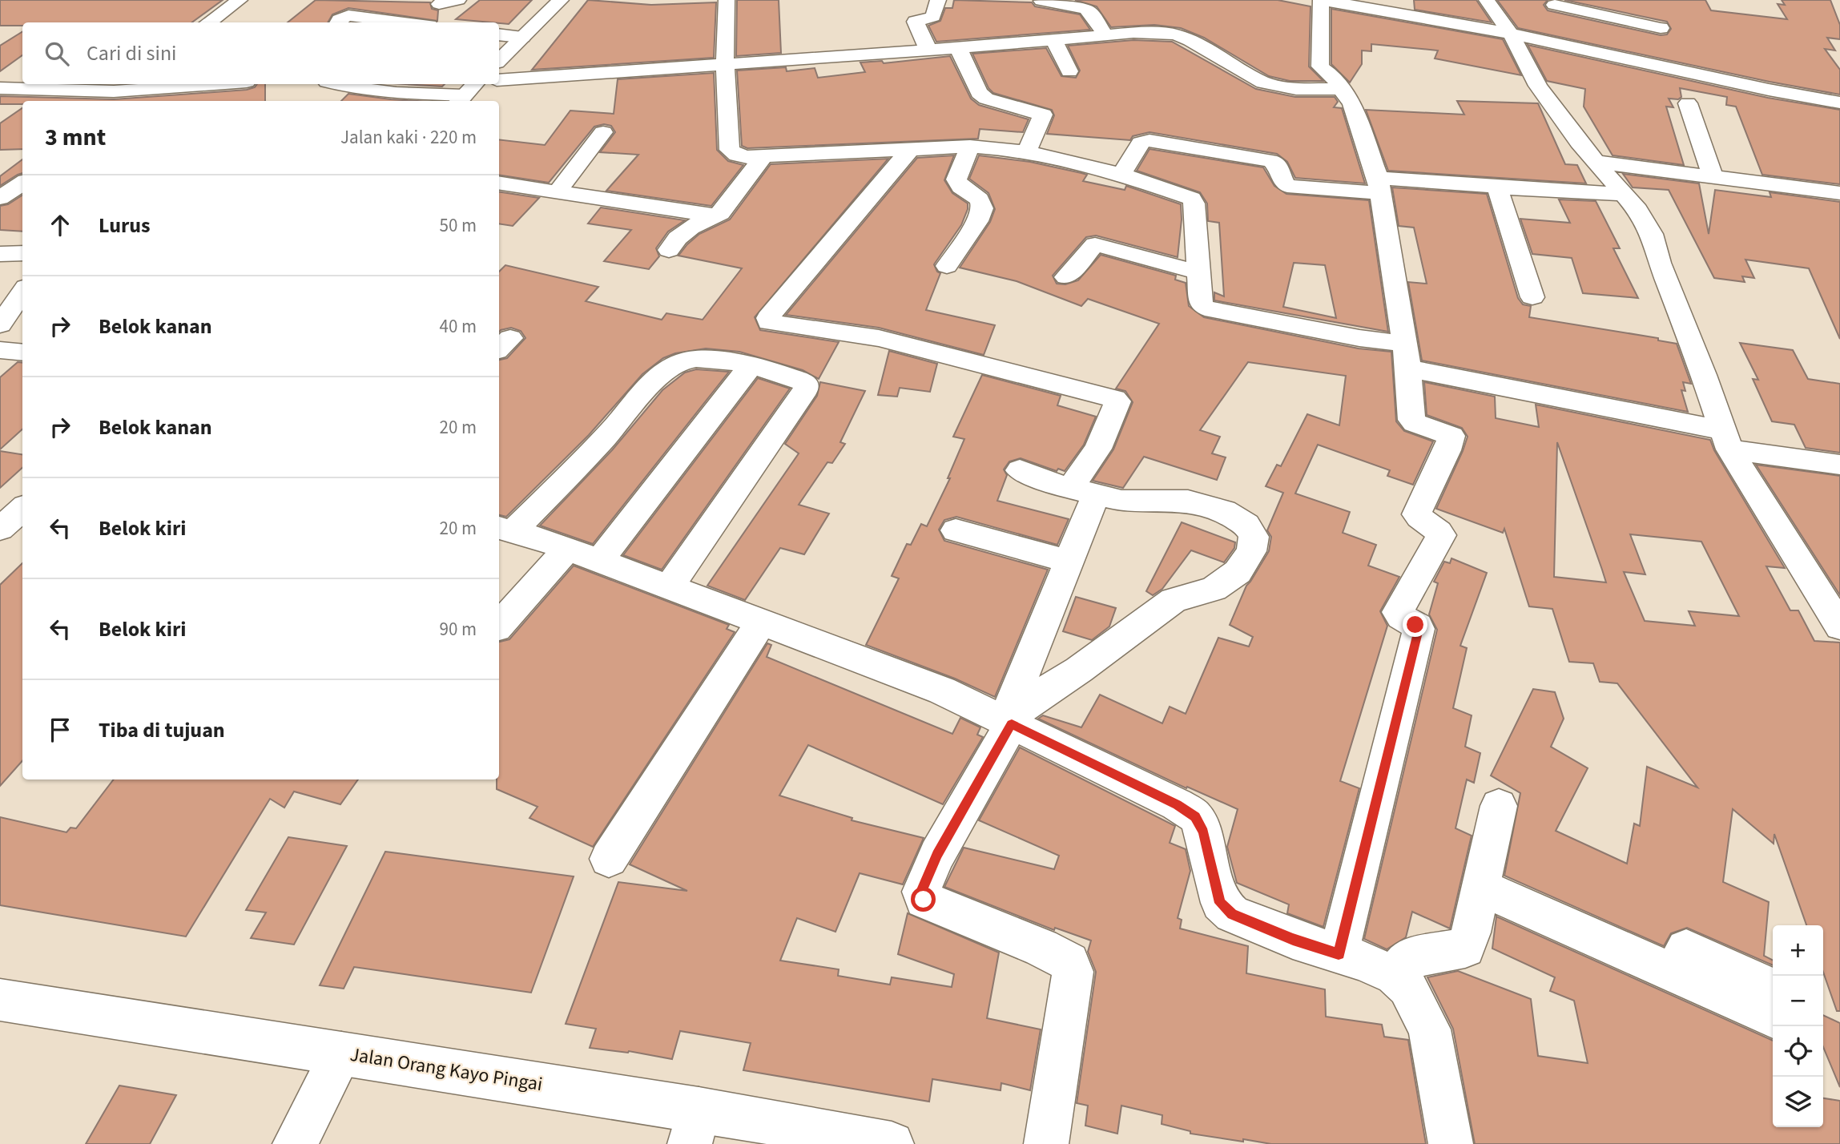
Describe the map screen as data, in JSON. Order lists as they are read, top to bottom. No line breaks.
{"streets":{"street":["Jalan Orang Kayo Pingai"]},"page":{"search":"Cari di sini","heading":["3 mnt","Jalan kaki · 220 m"],"list":[["Lurus","50 m"],["Belok kanan","40 m"],["Belok kanan","20 m"],["Belok kiri","20 m"],["Belok kiri","90 m"],"Tiba di tujuan"],"map_buttons":["+","−"]}}
